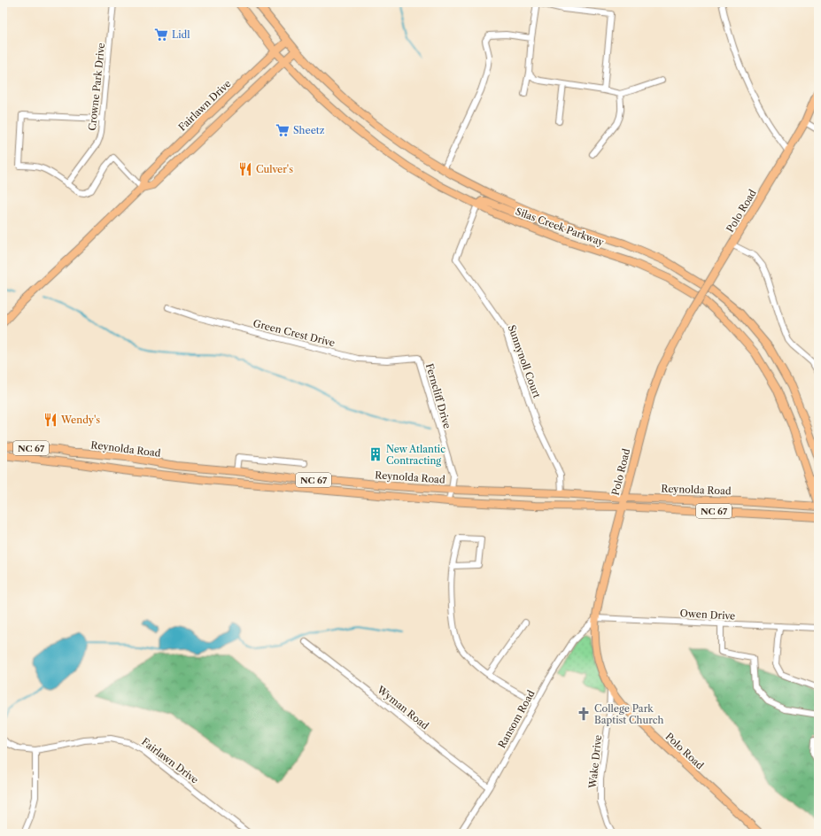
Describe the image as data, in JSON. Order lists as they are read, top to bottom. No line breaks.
{"streets":{"main road":["Fairlawn Drive","Polo Road","Silas Creek Parkway","NC 67","Reynolda Road"],"street":["Crowne Park Drive","Green Crest Drive","Sunnynoll Court","Ferncliff Drive","Owen Drive","Wyman Road","Ransom Road","Wake Drive"]},"crossings":[["Fairlawn Drive","Silas Creek Parkway"],["Polo Road","Reynolda Road"],["Polo Road","Owen Drive"],["Polo Road","Ransom Road"],["Polo Road","Wake Drive"],["Silas Creek Parkway","Sunnynoll Court"],["Silas Creek Parkway","Reynolda Road"],["Green Crest Drive","Ferncliff Drive"],["Sunnynoll Court","Reynolda Road"],["Ferncliff Drive","Reynolda Road"],["Owen Drive","Ransom Road"],["Wyman Road","Ransom Road"]],"places":{"supermarket":["Lidl","Sheetz"],"restaurant":["Culver's","Wendy's"],"building":["New Atlantic Contracting"],"church":["College Park Baptist Church"]}}
